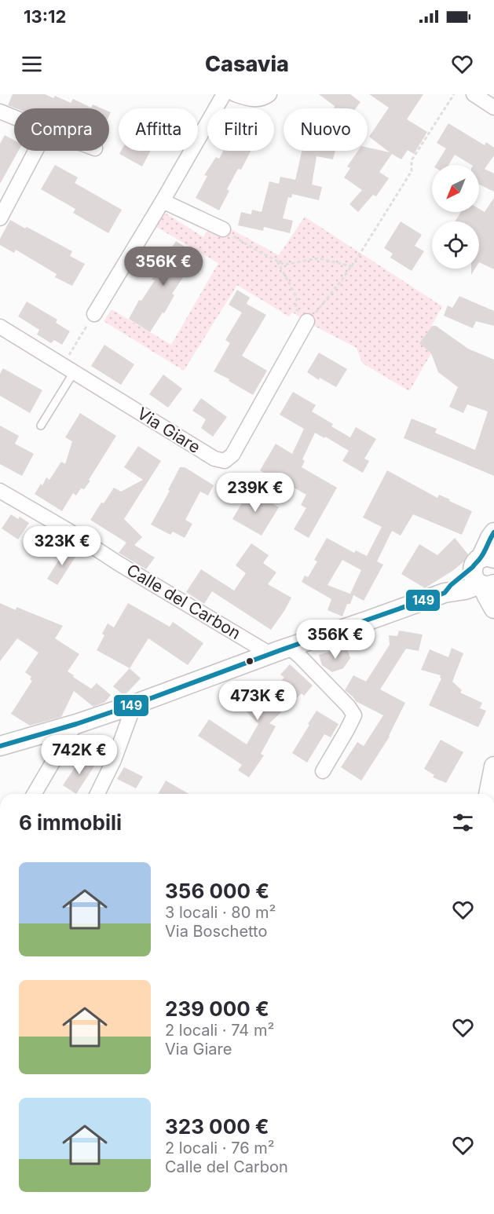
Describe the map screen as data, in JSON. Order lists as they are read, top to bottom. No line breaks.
{"streets":{"street":["Via Giare","Calle del Carbon"]},"lines":["transit line 149"],"north":"bottom left","page":{"status":"13:12","header":"Casavia","chip":["Compra","Affitta","Filtri","Nuovo"],"price":["356K €","239K €","323K €","356K €","473K €","742K €"],"heading":"6 immobili","list":[{"name":"356 000 €","note":"3 locali · 80 m² · Via Boschetto"},{"name":"239 000 €","note":"2 locali · 74 m² · Via Giare"},{"name":"323 000 €","note":"2 locali · 76 m² · Calle del Carbon"}]}}
